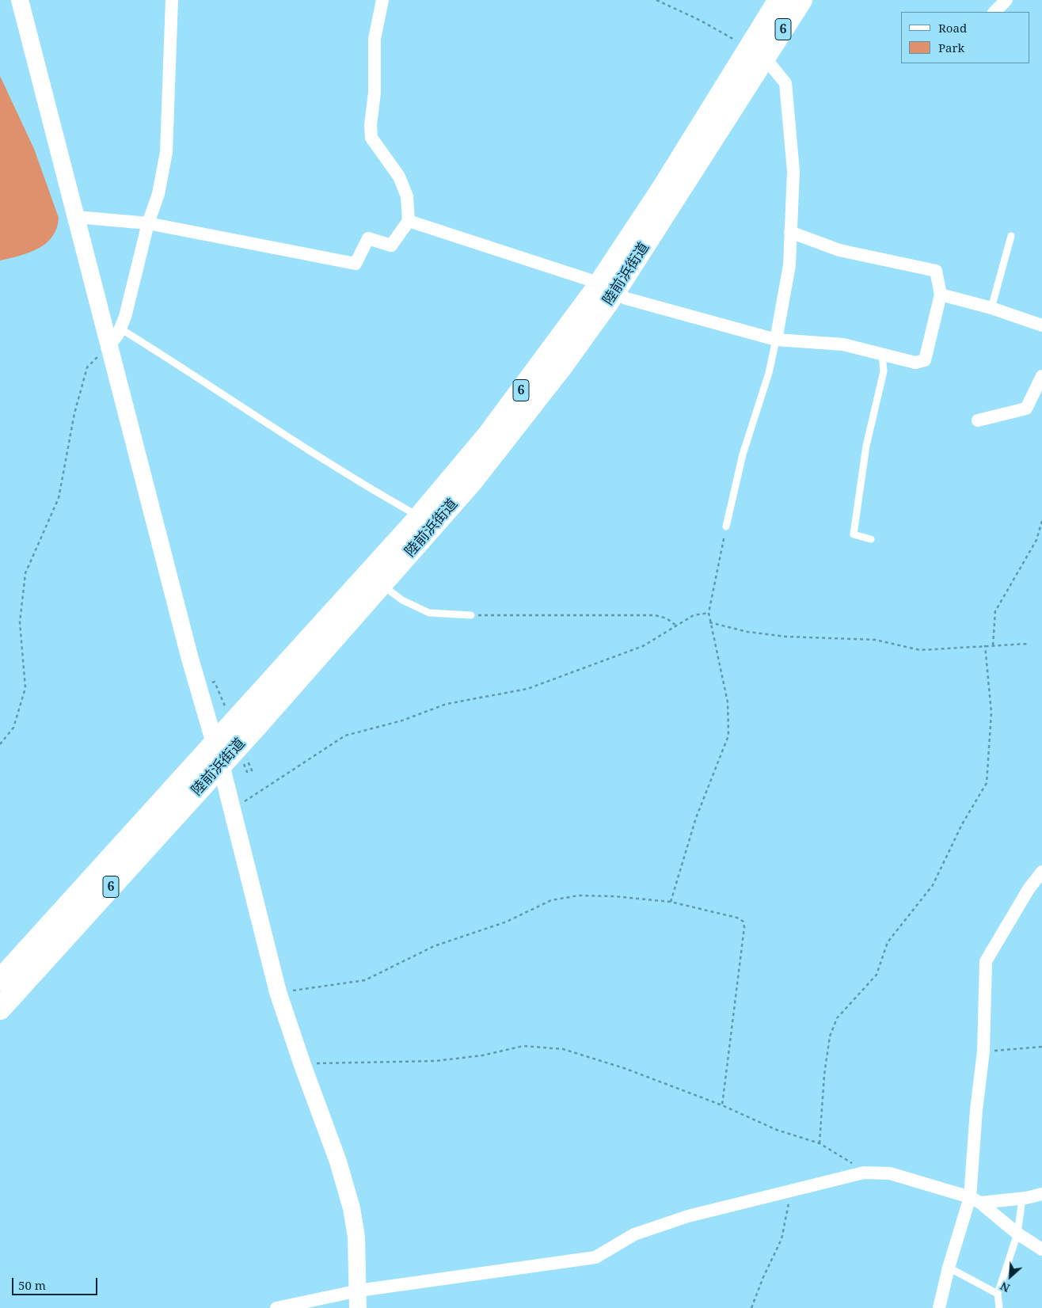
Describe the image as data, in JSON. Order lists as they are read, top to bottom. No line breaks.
{"streets":{"highway":["6","陸前浜街道"]},"legend":["Road","Park"],"scale_bar":"50 m","north":"bottom left"}
